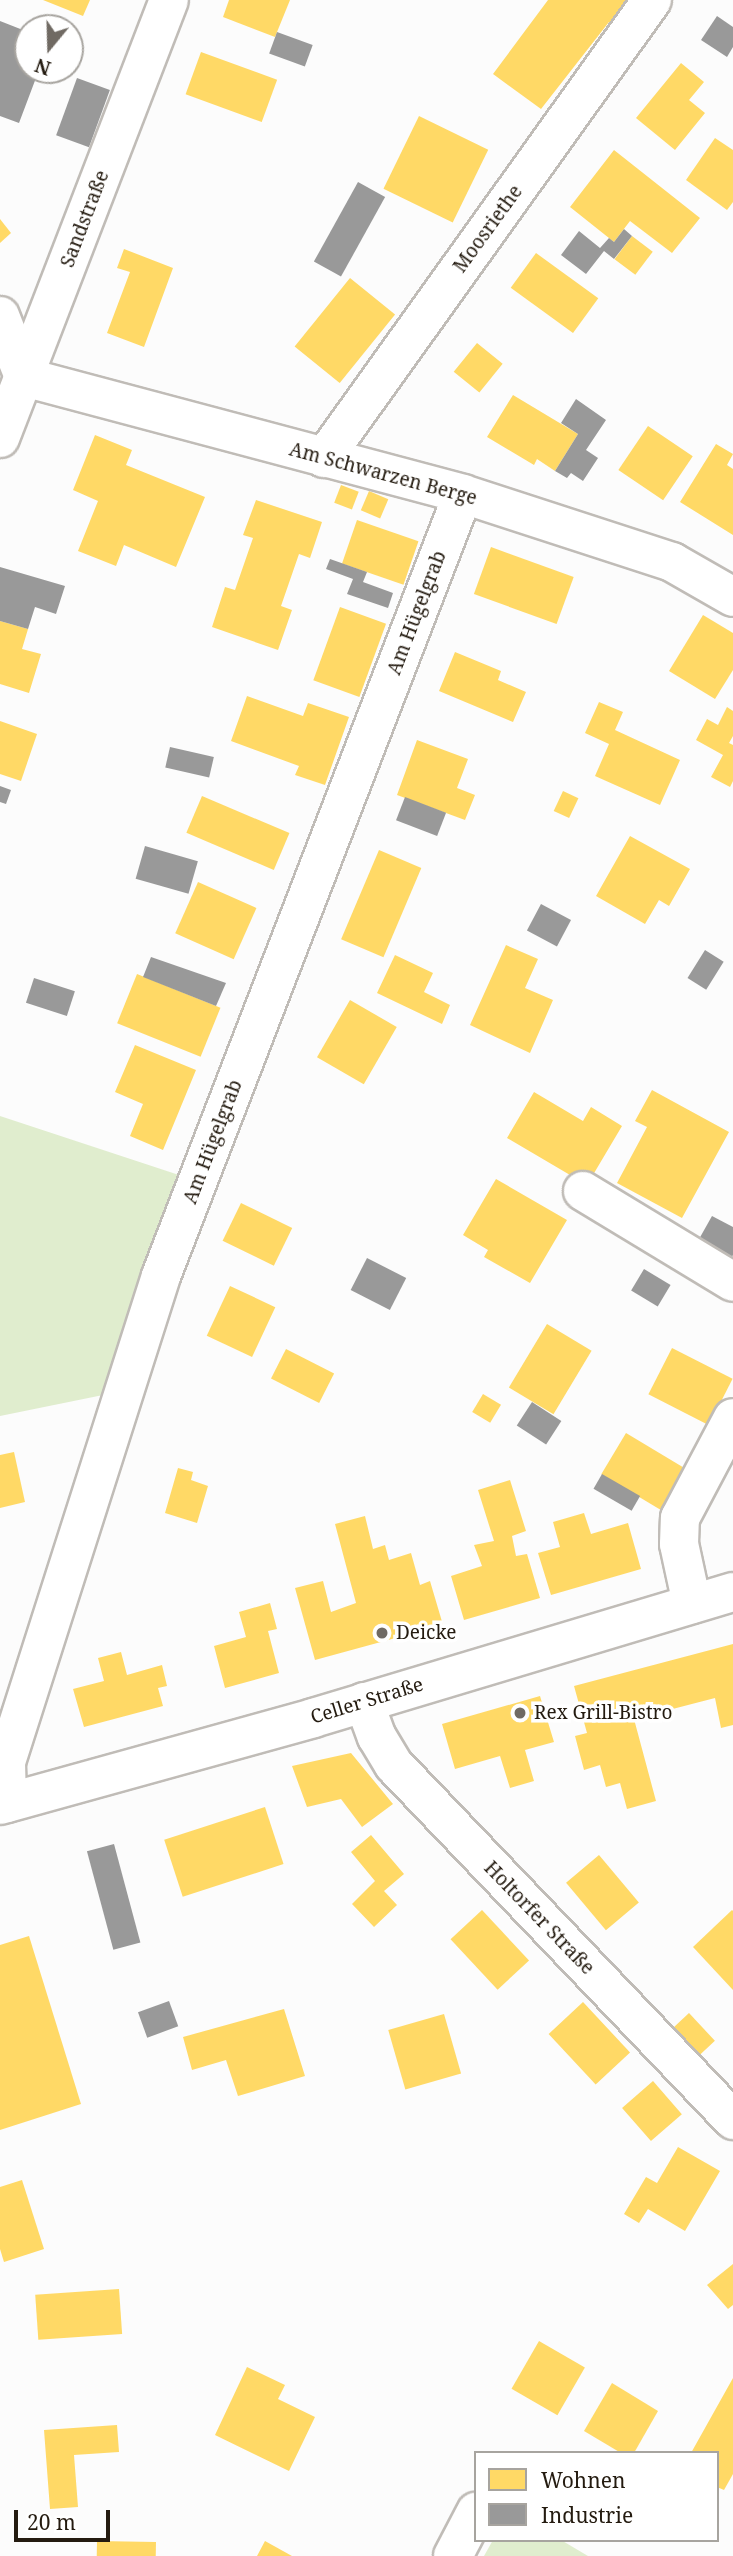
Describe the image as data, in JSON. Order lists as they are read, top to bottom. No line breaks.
{"streets":{"street":["Sandstraße","Moosriethe","Am Schwarzen Berge","Am Hügelgrab","Celler Straße","Holtorfer Straße"]},"crossings":[["Sandstraße","Am Schwarzen Berge"],["Moosriethe","Am Schwarzen Berge"],["Am Schwarzen Berge","Am Hügelgrab"],["Am Hügelgrab","Celler Straße"],["Celler Straße","Holtorfer Straße"]],"places":["Deicke","Rex Grill-Bistro"],"legend":["Wohnen","Industrie"],"scale_bar":"20 m","north":"bottom"}
